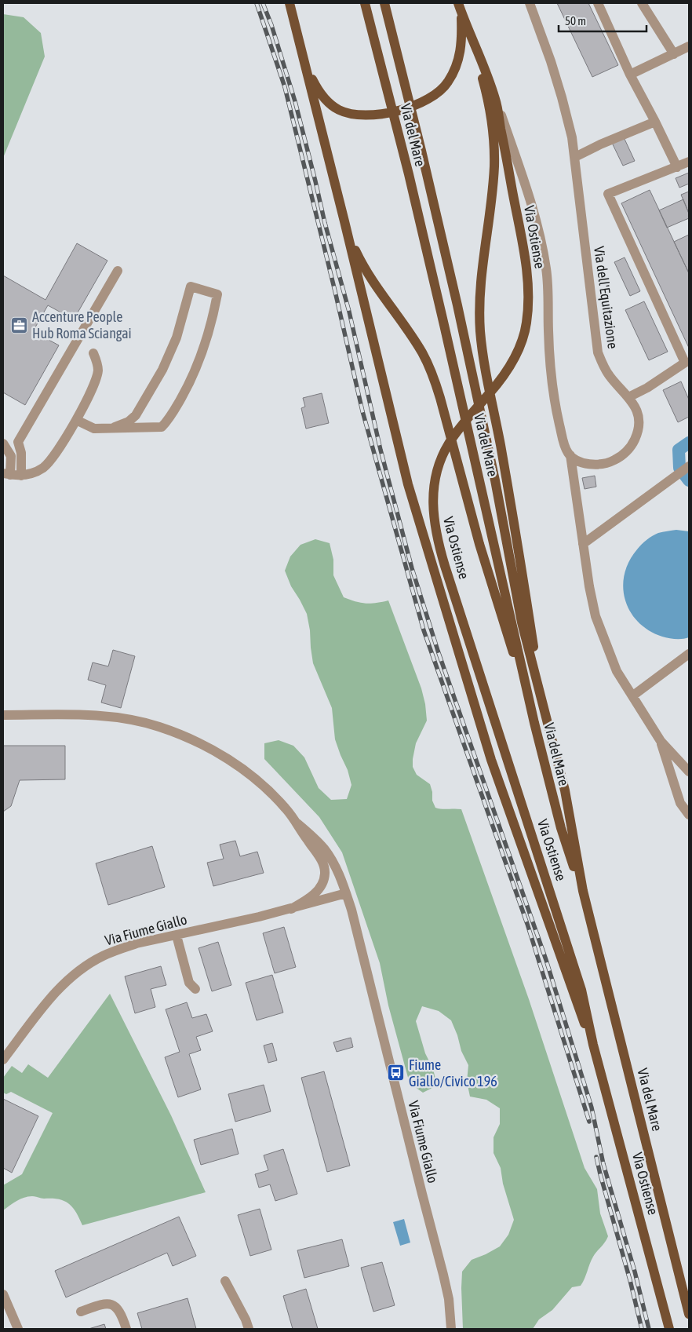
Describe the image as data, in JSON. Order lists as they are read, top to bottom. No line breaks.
{"streets":{"main road":["Via del Mare","Via Ostiense"],"street":["Via dell'Equitazione","Via Fiume Giallo"]},"places":{"office":["Accenture People Hub Roma Sciangai"],"bus stop":["Fiume Giallo/Civico 196"]},"scale_bar":"50 m"}
